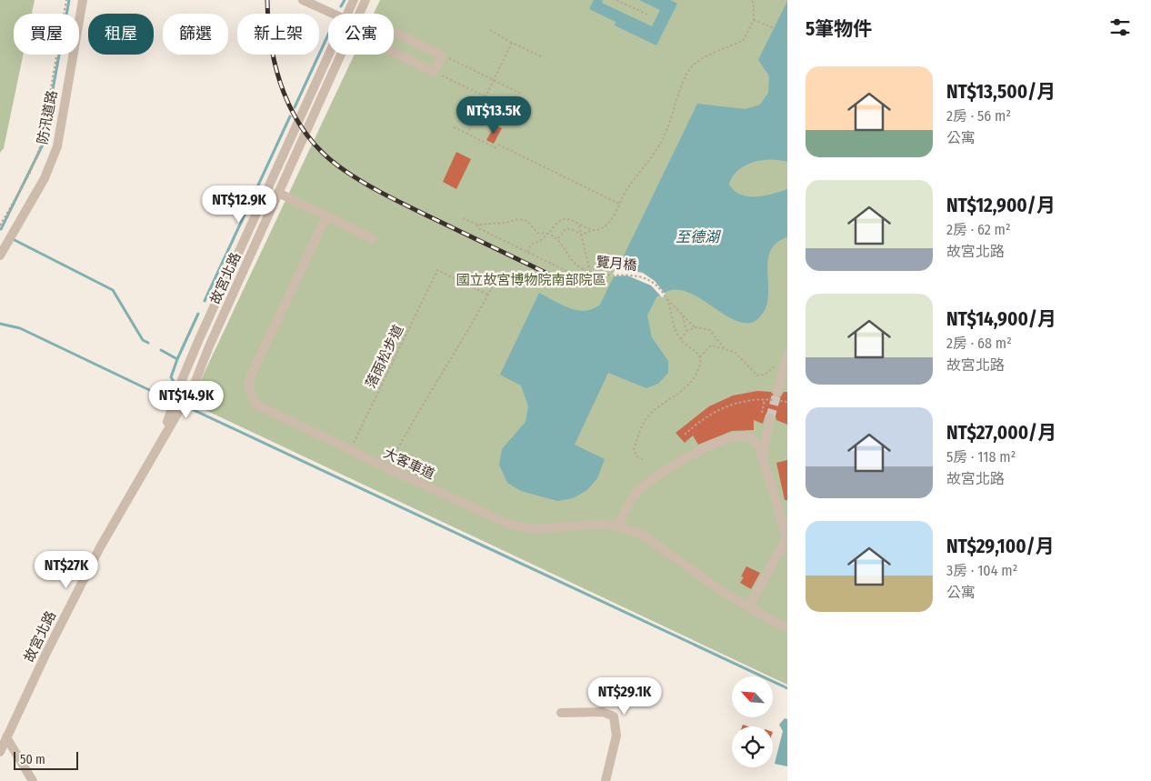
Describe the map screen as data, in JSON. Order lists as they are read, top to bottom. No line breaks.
{"streets":{"street":["防汛道路","故宮北路","大客車道"],"path":["覽月橋","落雨松步道"]},"crossings":[["落雨松步道","大客車道"]],"water":["至德湖"],"parks":["國立故宮博物院南部院區"],"scale_bar":"50 m","north":"top left","page":{"heading":"5筆物件","chip":["買屋","租屋","篩選","新上架","公寓"],"list":[{"name":"NT$13,500/月","note":"2房 · 56 m² · 公寓"},{"name":"NT$12,900/月","note":"2房 · 62 m² · 故宮北路"},{"name":"NT$14,900/月","note":"2房 · 68 m² · 故宮北路"},{"name":"NT$27,000/月","note":"5房 · 118 m² · 故宮北路"},{"name":"NT$29,100/月","note":"3房 · 104 m² · 公寓"}],"price":["NT$13.5K","NT$12.9K","NT$14.9K","NT$27K","NT$29.1K"],"scale":"50 m"}}
